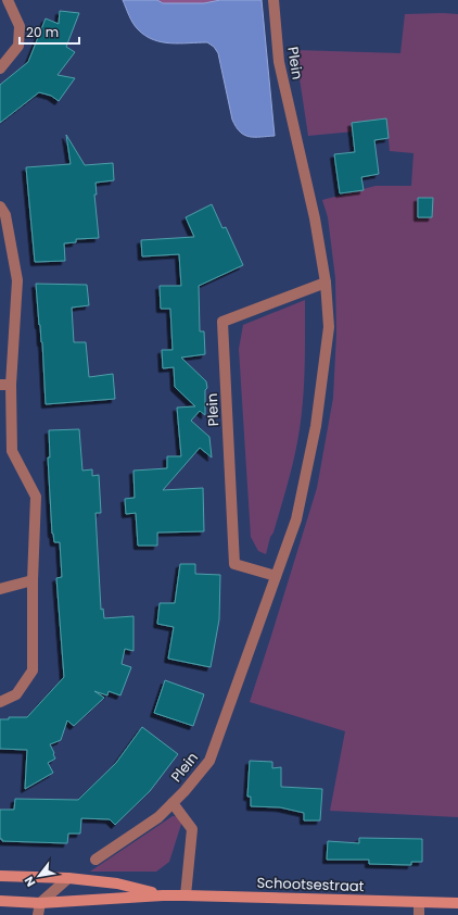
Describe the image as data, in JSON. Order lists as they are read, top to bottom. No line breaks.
{"streets":{"main road":["Schootsestraat"],"street":["Plein"]},"crossings":[["Plein","Schootsestraat"]],"scale_bar":"20 m","north":"bottom left"}
